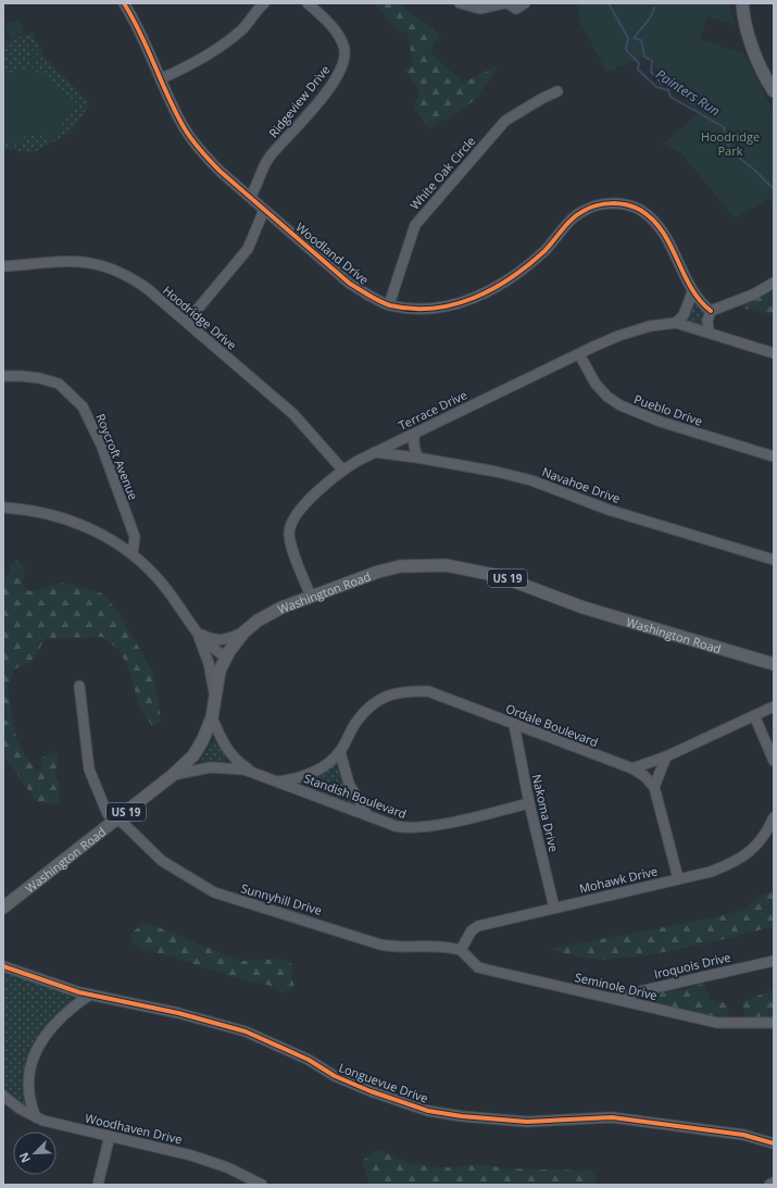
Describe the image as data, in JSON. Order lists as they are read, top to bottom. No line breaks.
{"streets":{"main road":["US 19","Washington Road"],"street":["Ridgeview Drive","White Oak Circle","Woodland Drive","Hoodridge Drive","Terrace Drive","Pueblo Drive","Roycroft Avenue","Navahoe Drive","Ordale Boulevard","Standish Boulevard","Nakoma Drive","Mohawk Drive","Sunnyhill Drive","Iroquois Drive","Seminole Drive","Longuevue Drive","Woodhaven Drive"]},"crossings":[["Ridgeview Drive","Woodland Drive"],["White Oak Circle","Woodland Drive"],["Hoodridge Drive","Terrace Drive"],["Terrace Drive","Pueblo Drive"],["Terrace Drive","Navahoe Drive"],["Terrace Drive","Washington Road"],["Washington Road","Standish Boulevard"],["Washington Road","Sunnyhill Drive"],["Ordale Boulevard","Standish Boulevard"],["Ordale Boulevard","Nakoma Drive"],["Standish Boulevard","Nakoma Drive"],["Nakoma Drive","Mohawk Drive"],["Mohawk Drive","Sunnyhill Drive"],["Mohawk Drive","Seminole Drive"],["Sunnyhill Drive","Seminole Drive"],["Iroquois Drive","Seminole Drive"]],"water":["Painters Run"],"parks":["Hoodridge Park"],"north":"bottom left"}
